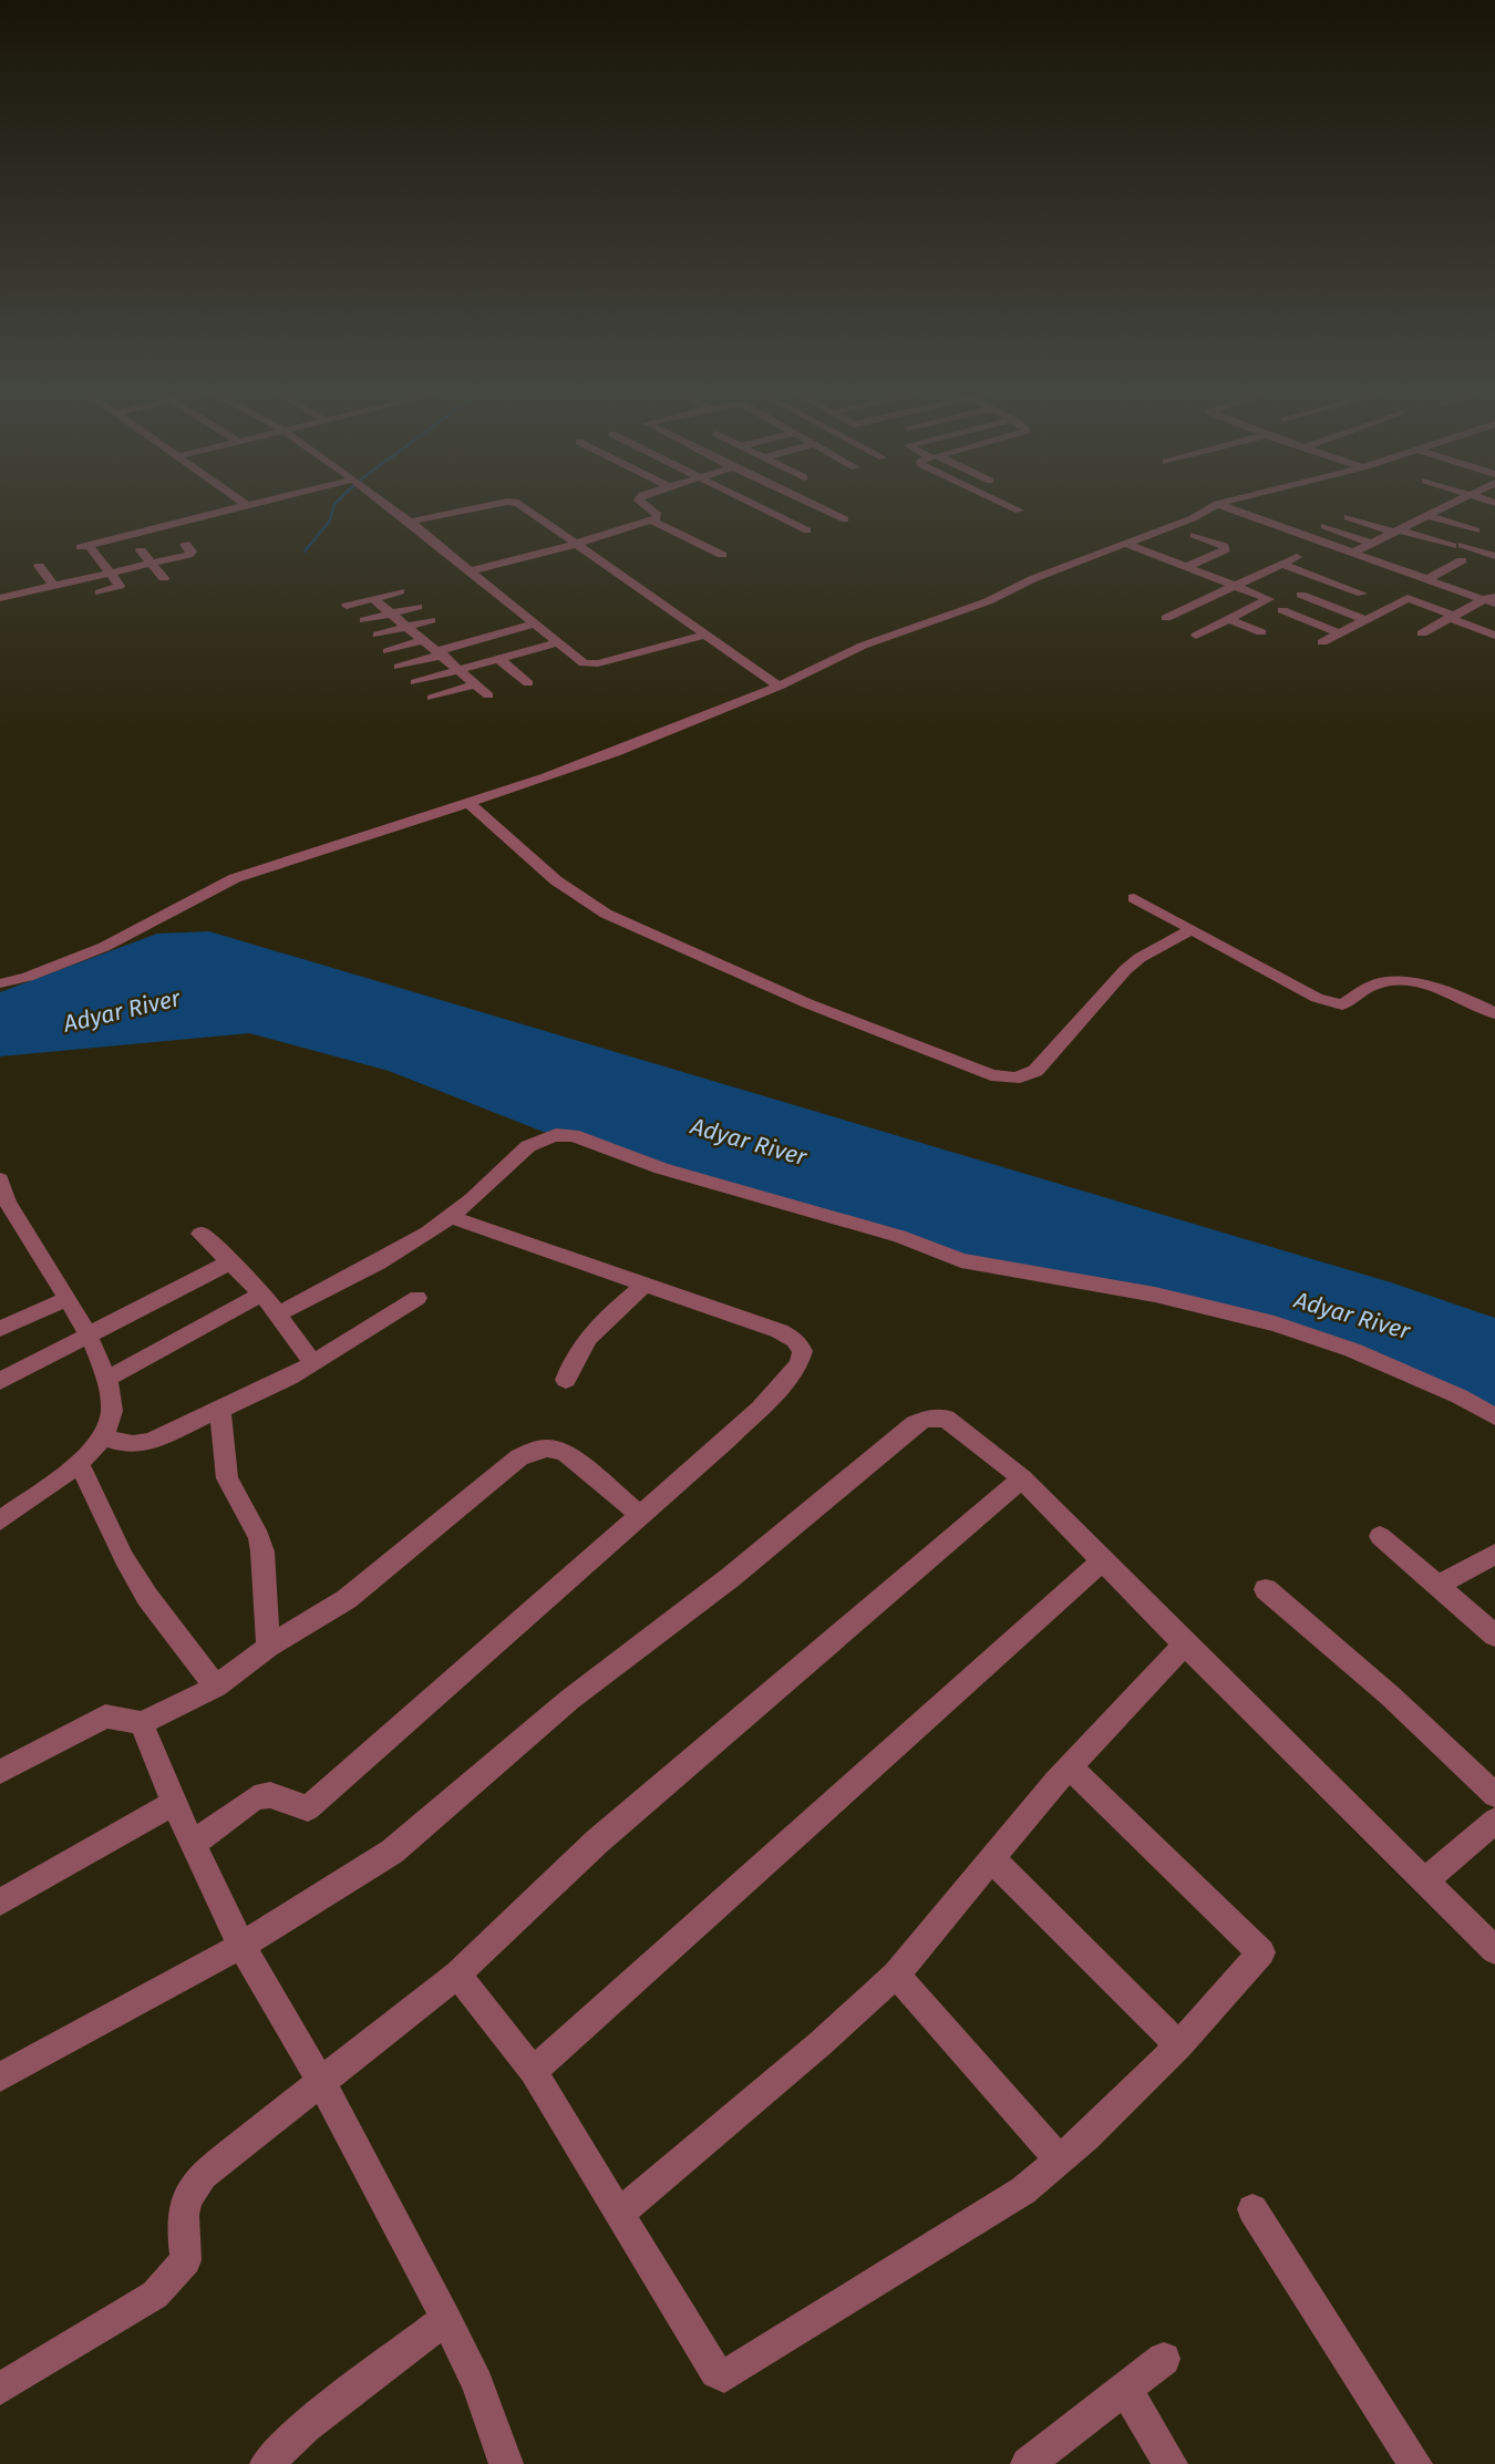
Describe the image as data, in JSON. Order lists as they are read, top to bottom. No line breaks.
{"water":["Adyar River"]}
